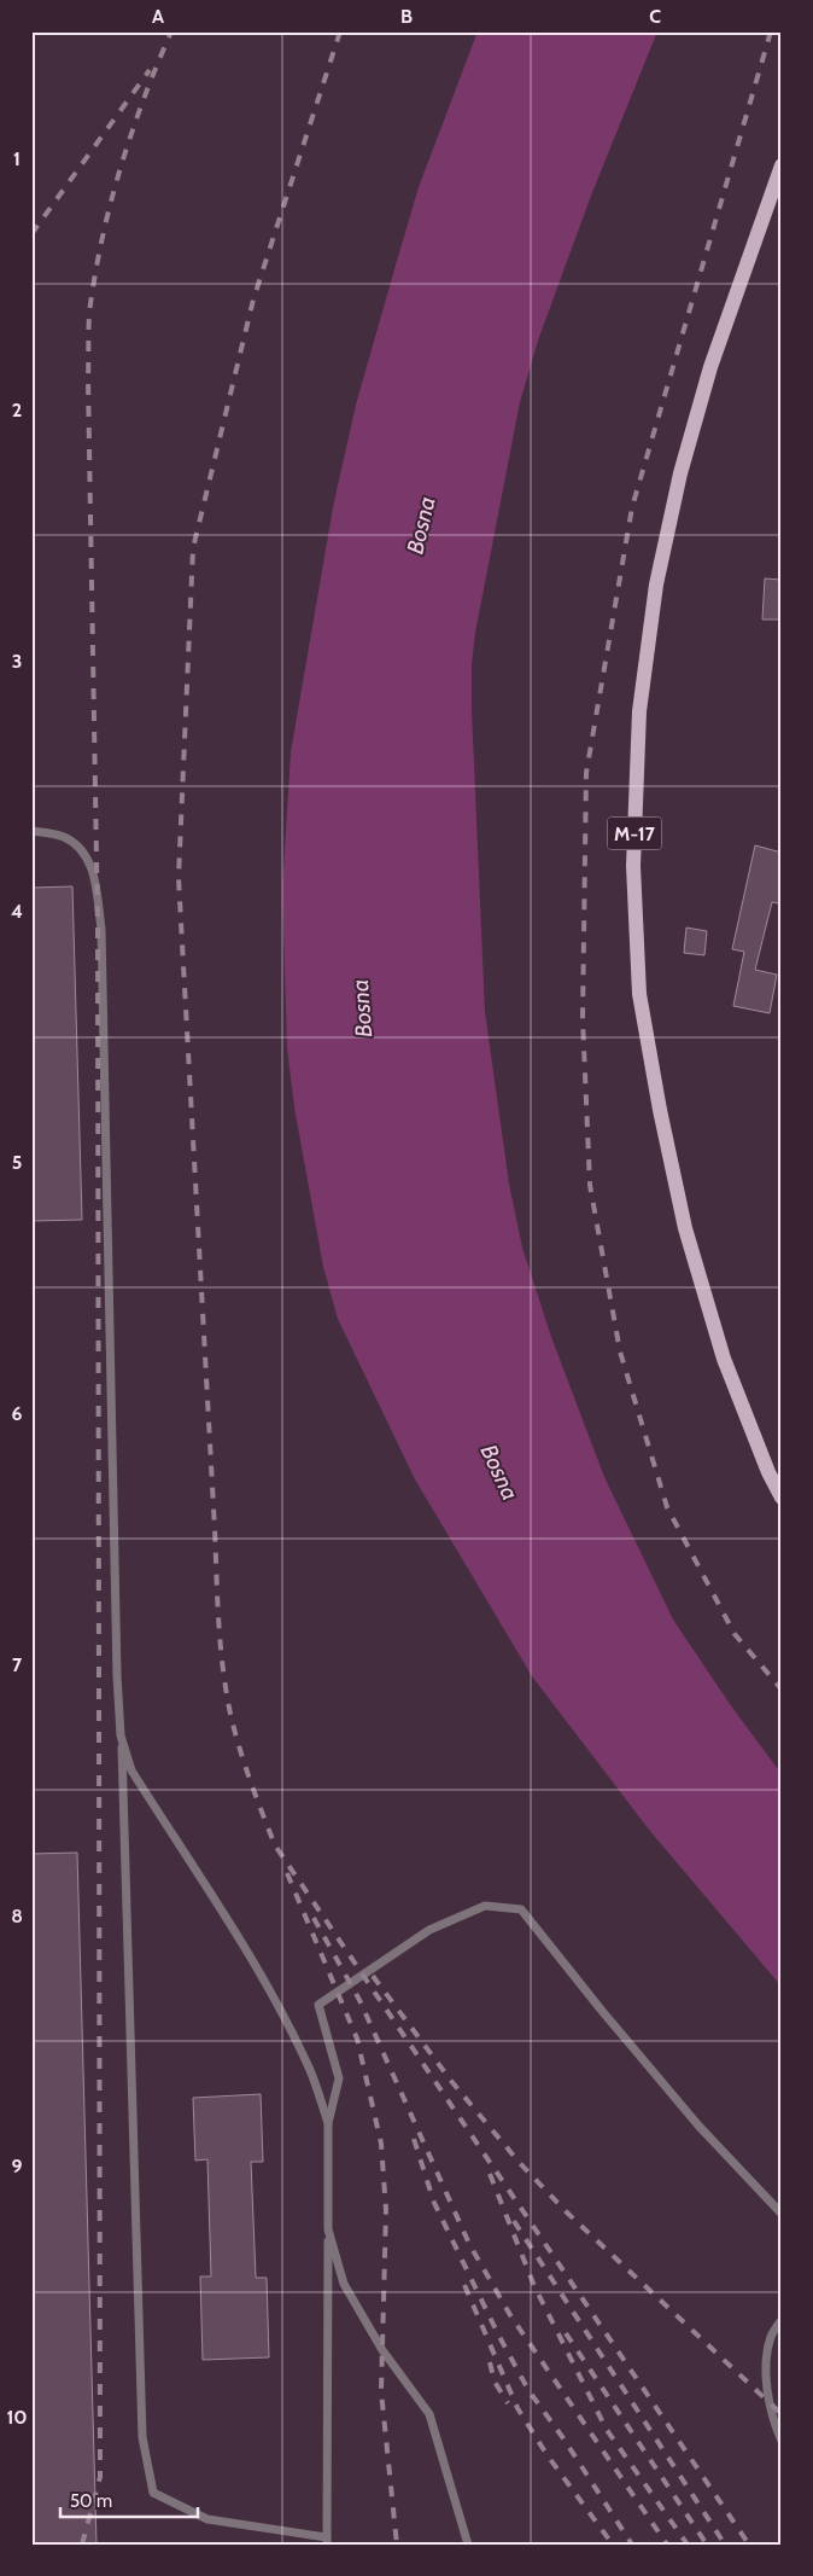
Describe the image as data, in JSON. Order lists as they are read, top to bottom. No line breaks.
{"streets":{"main road":["M-17"]},"water":["Bosna"],"scale_bar":"50 m","grid":{"columns":["A","B","C"],"rows":["1","2","3","4","5","6","7","8","9","10"]}}
